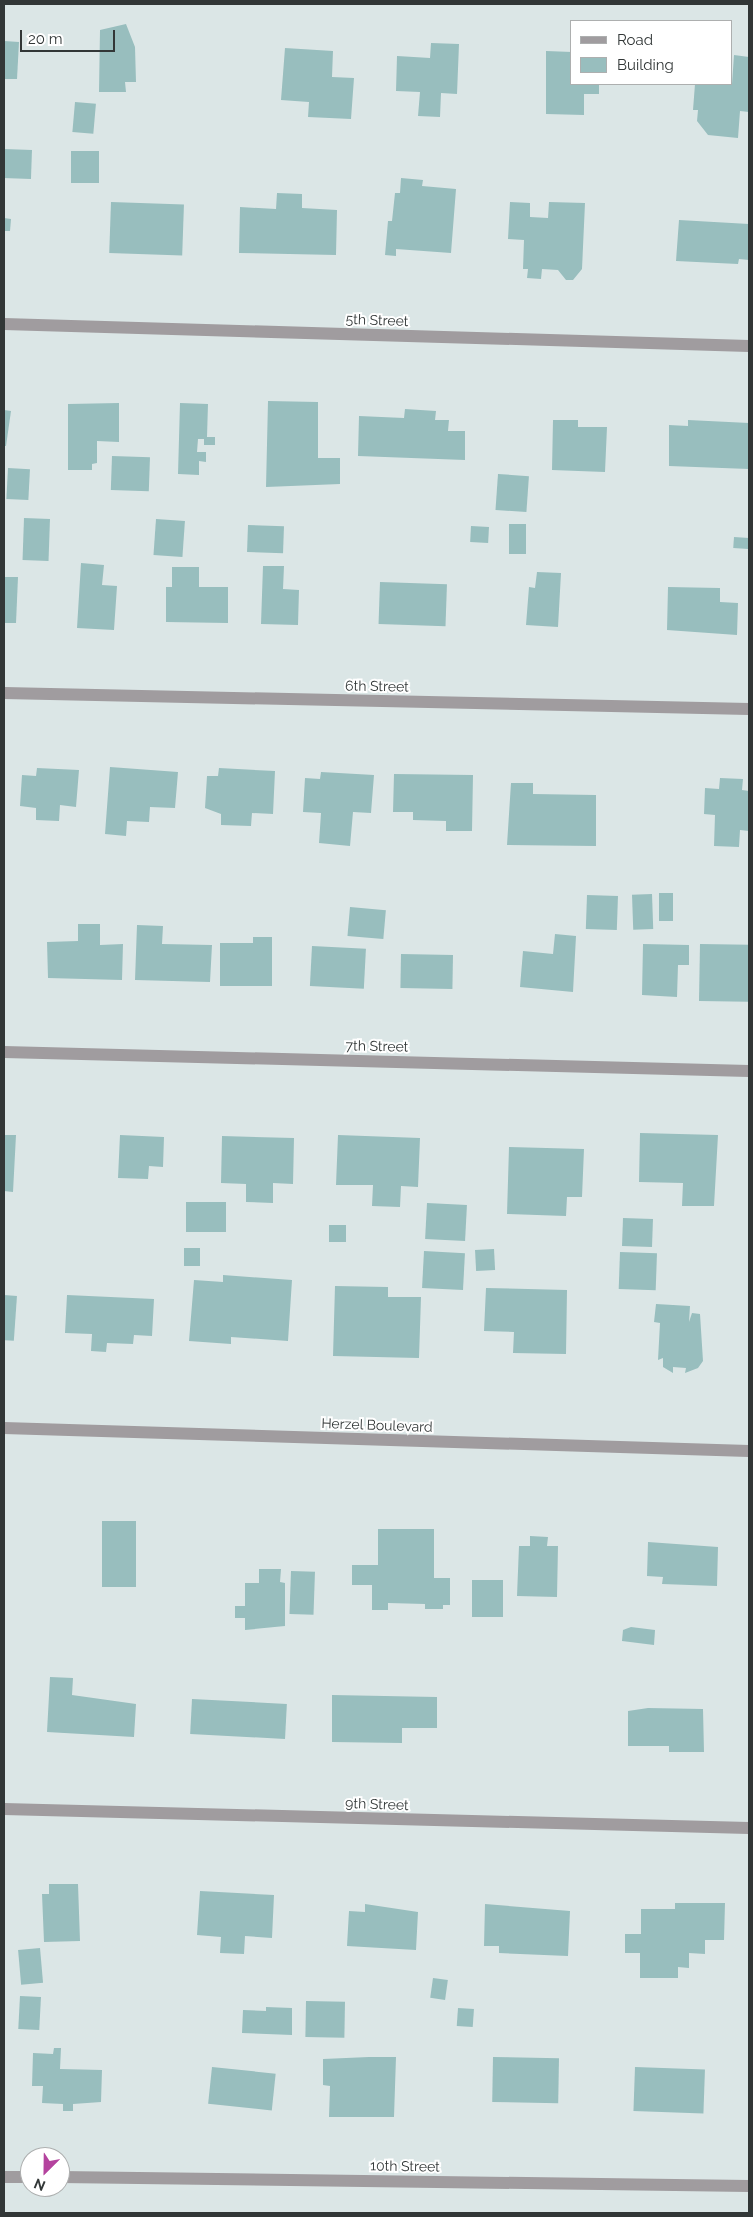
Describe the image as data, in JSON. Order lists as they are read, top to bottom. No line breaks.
{"streets":{"street":["5th Street","6th Street","7th Street","Herzel Boulevard","9th Street","10th Street"]},"legend":["Road","Building"],"scale_bar":"20 m","north":"bottom left"}
